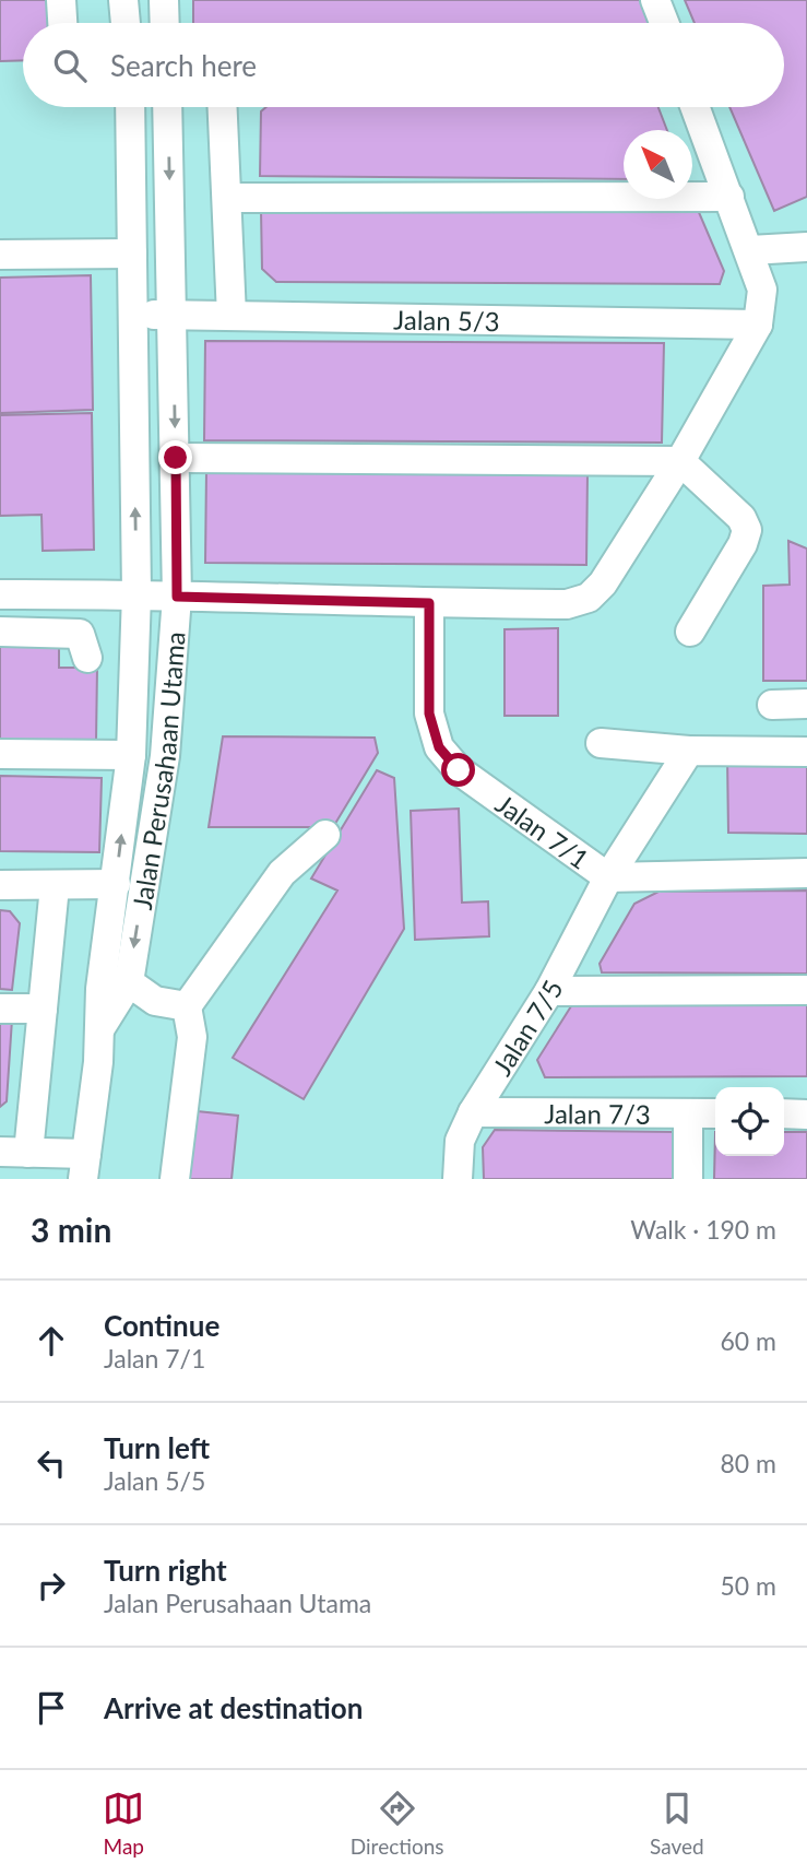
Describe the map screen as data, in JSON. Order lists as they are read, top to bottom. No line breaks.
{"streets":{"street":["Jalan 5/3","Jalan Perusahaan Utama","Jalan 7/1","Jalan 7/5","Jalan 7/3"]},"crossings":[["Jalan 5/3","Jalan Perusahaan Utama"],["Jalan 7/1","Jalan 7/5"],["Jalan 7/5","Jalan 7/3"]],"north":"top left","page":{"search":"Search here","heading":["3 min","Walk · 190 m"],"list":[["Continue","Jalan 7/1","60 m"],["Turn left","Jalan 5/5","80 m"],["Turn right","Jalan Perusahaan Utama","50 m"],"Arrive at destination"],"nav":["Map","Directions","Saved"]}}
